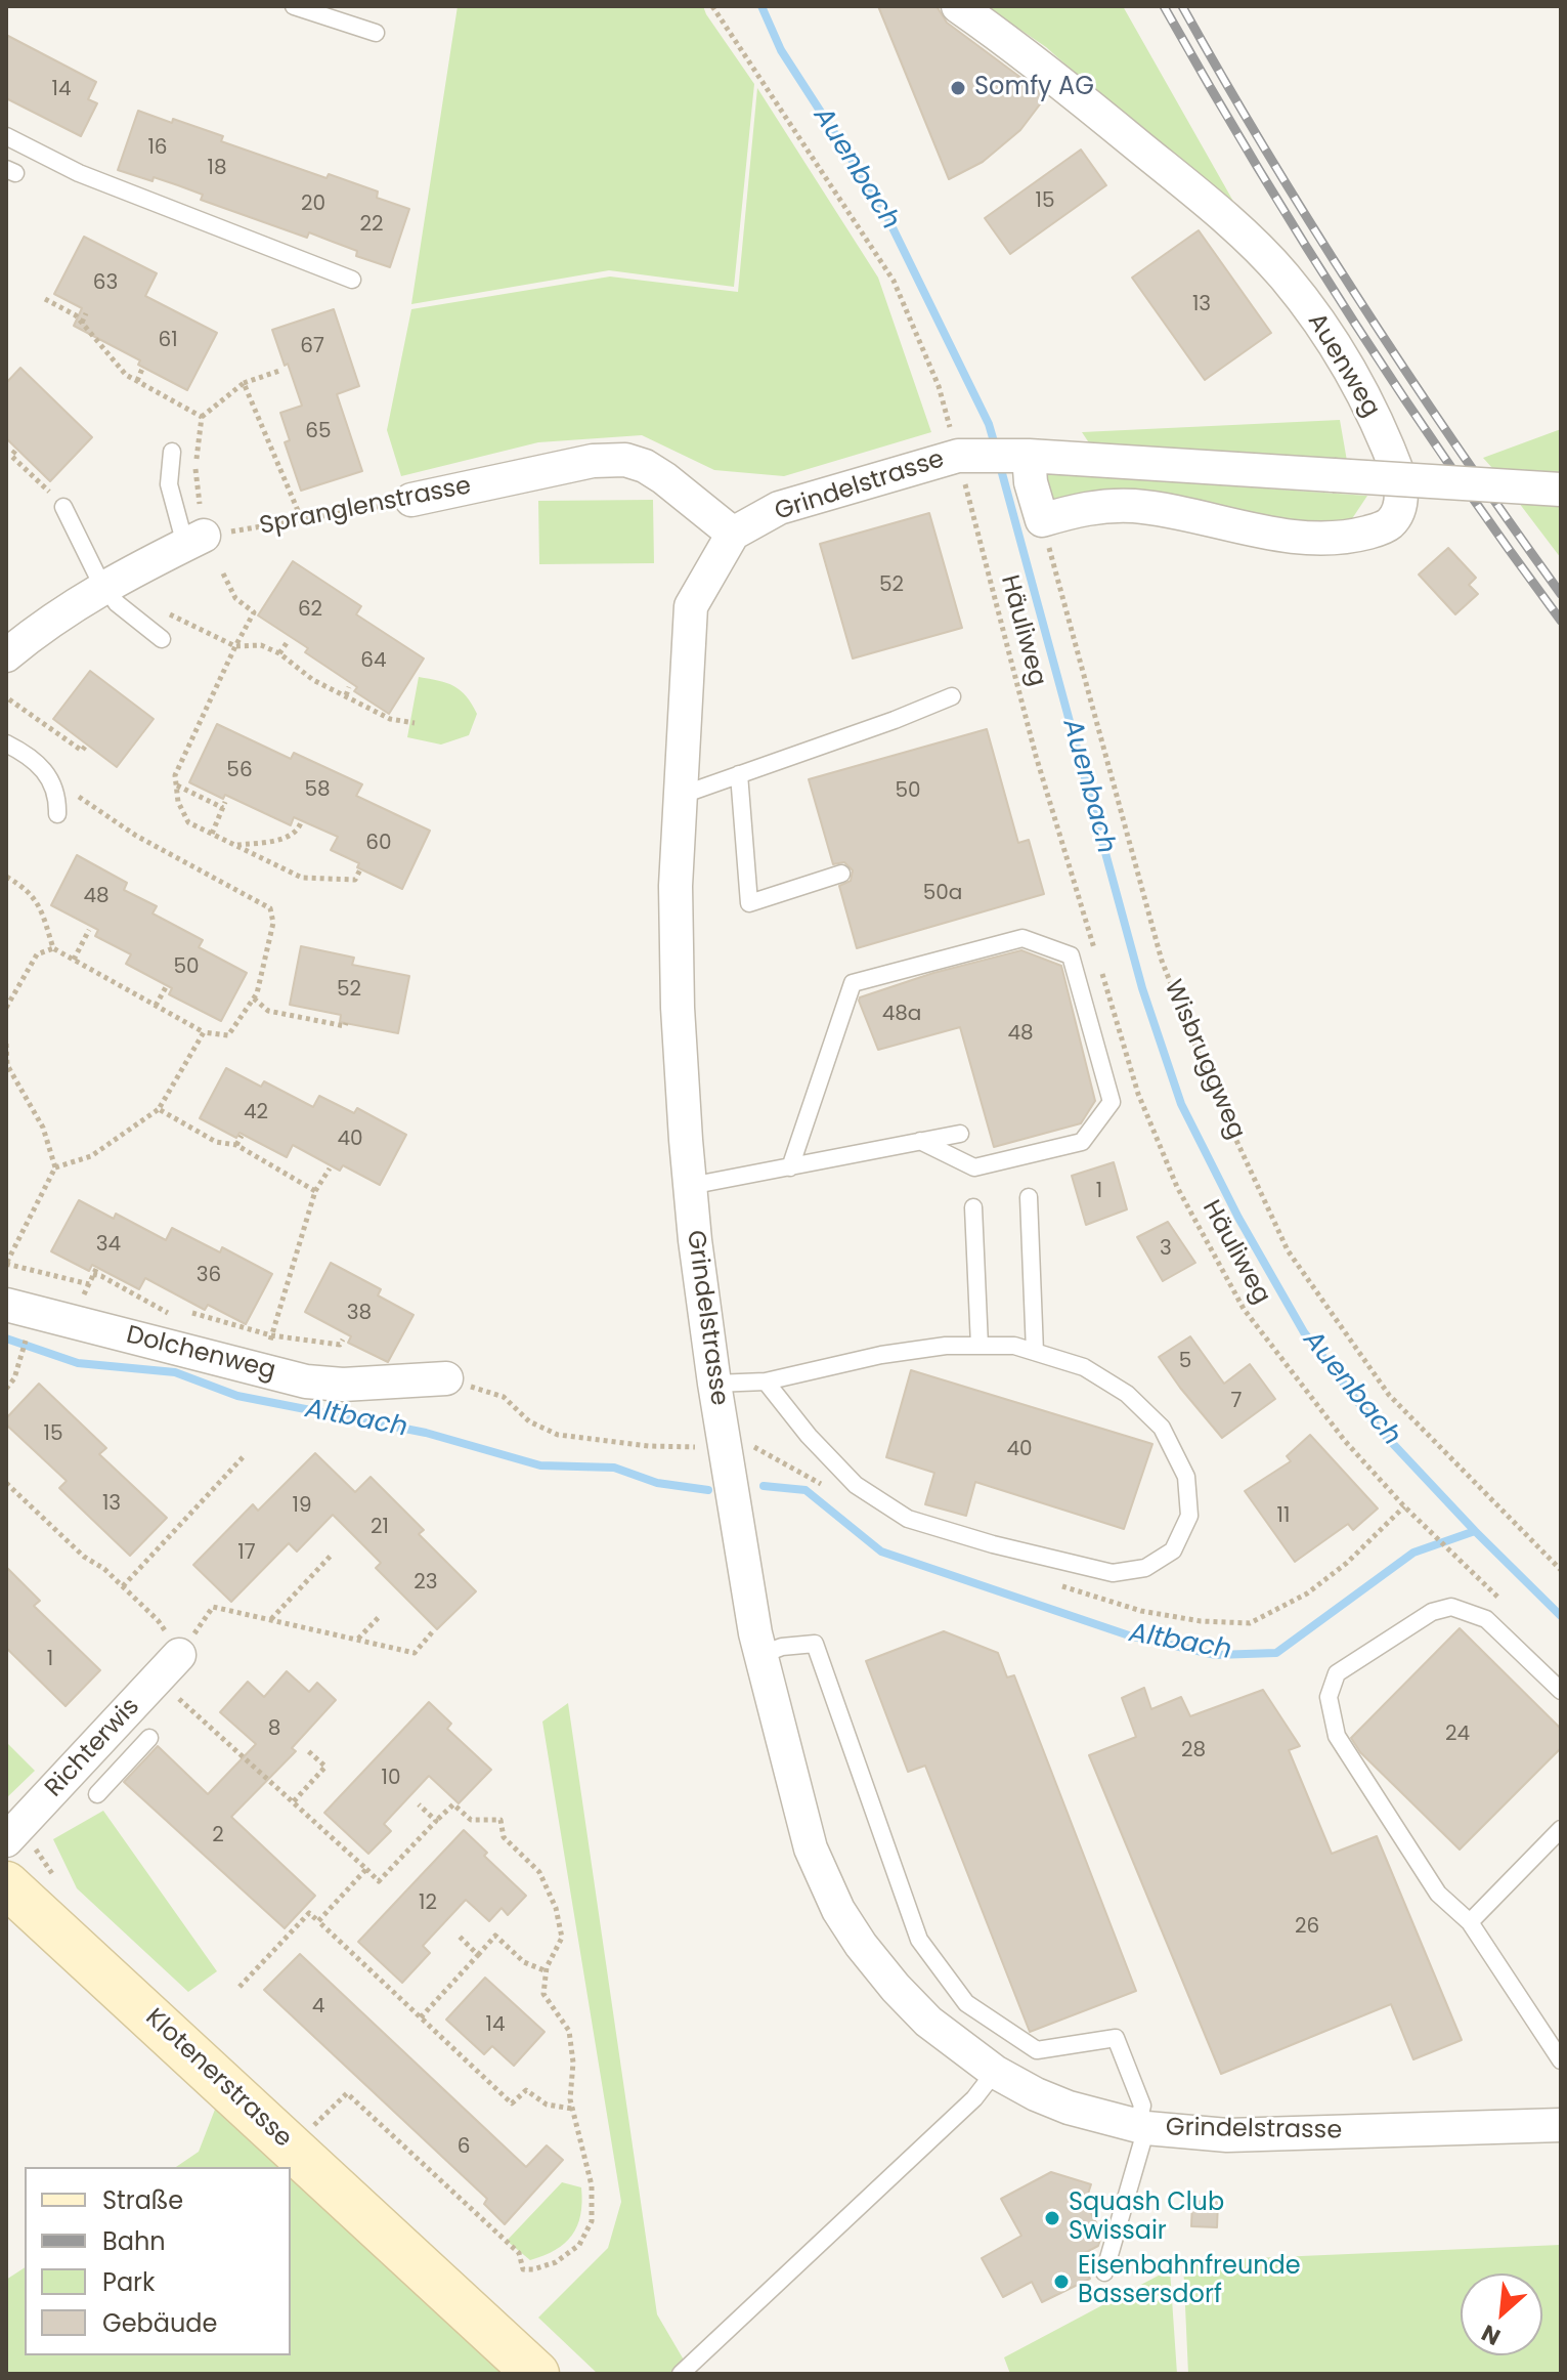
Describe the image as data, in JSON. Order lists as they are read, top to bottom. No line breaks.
{"streets":{"main road":["Klotenerstrasse"],"street":["Auenweg","Grindelstrasse","Spranglenstrasse","Dolchenweg","Richterwis"],"path":["Häuliweg","Wisbruggweg"]},"crossings":[["Auenweg","Wisbruggweg"],["Grindelstrasse","Spranglenstrasse"],["Grindelstrasse","Häuliweg"]],"water":["Auenbach","Altbach"],"places":["Somfy AG","Squash Club Swissair","Eisenbahnfreunde Bassersdorf"],"house_numbers":["14","16","18","15","20","22","63","13","61","67","65","52","62","64","56","58","50","60","50a","48","50","52","48a","48","42","40","1","34","3","36","38","5","7","15","40","13","19","11","21","17","23","1","8","24","28","10","2","12","26","4","14","6"],"legend":["Straße","Bahn","Park","Gebäude"],"north":"bottom left"}
